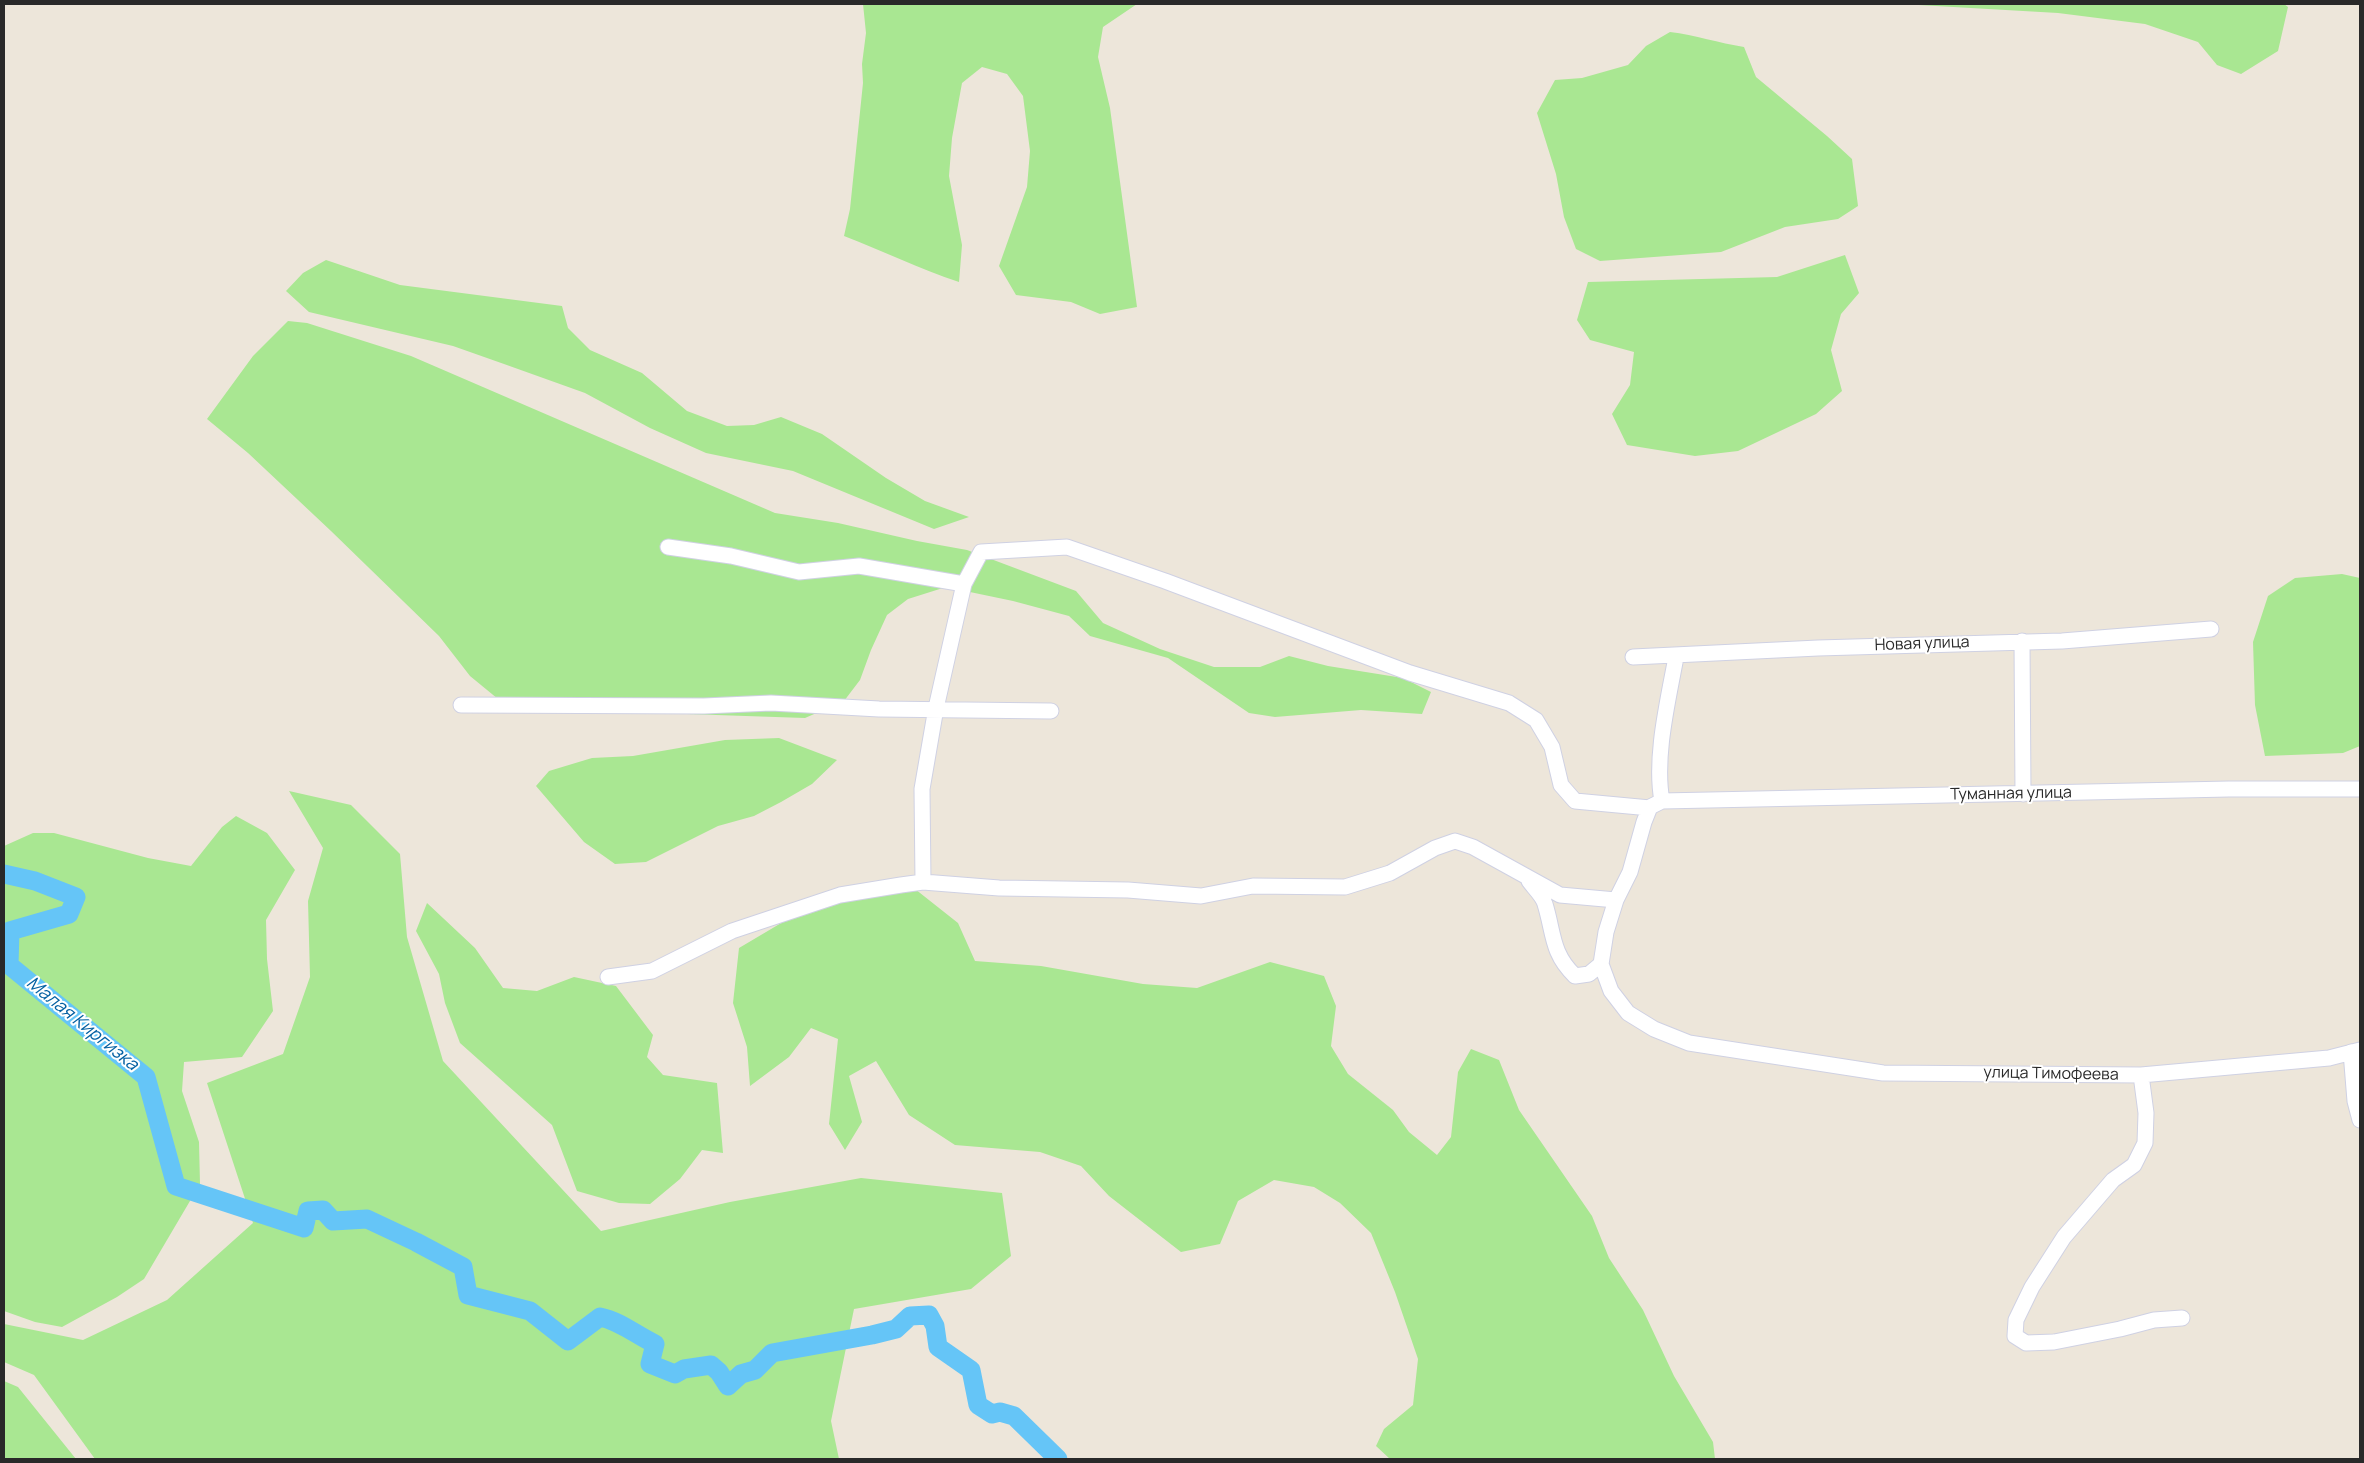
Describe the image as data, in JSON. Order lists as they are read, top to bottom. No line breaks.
{"streets":{"street":["Новая улица","Туманная улица","улица Тимофеева"]},"water":["Малая Киргизка"]}
